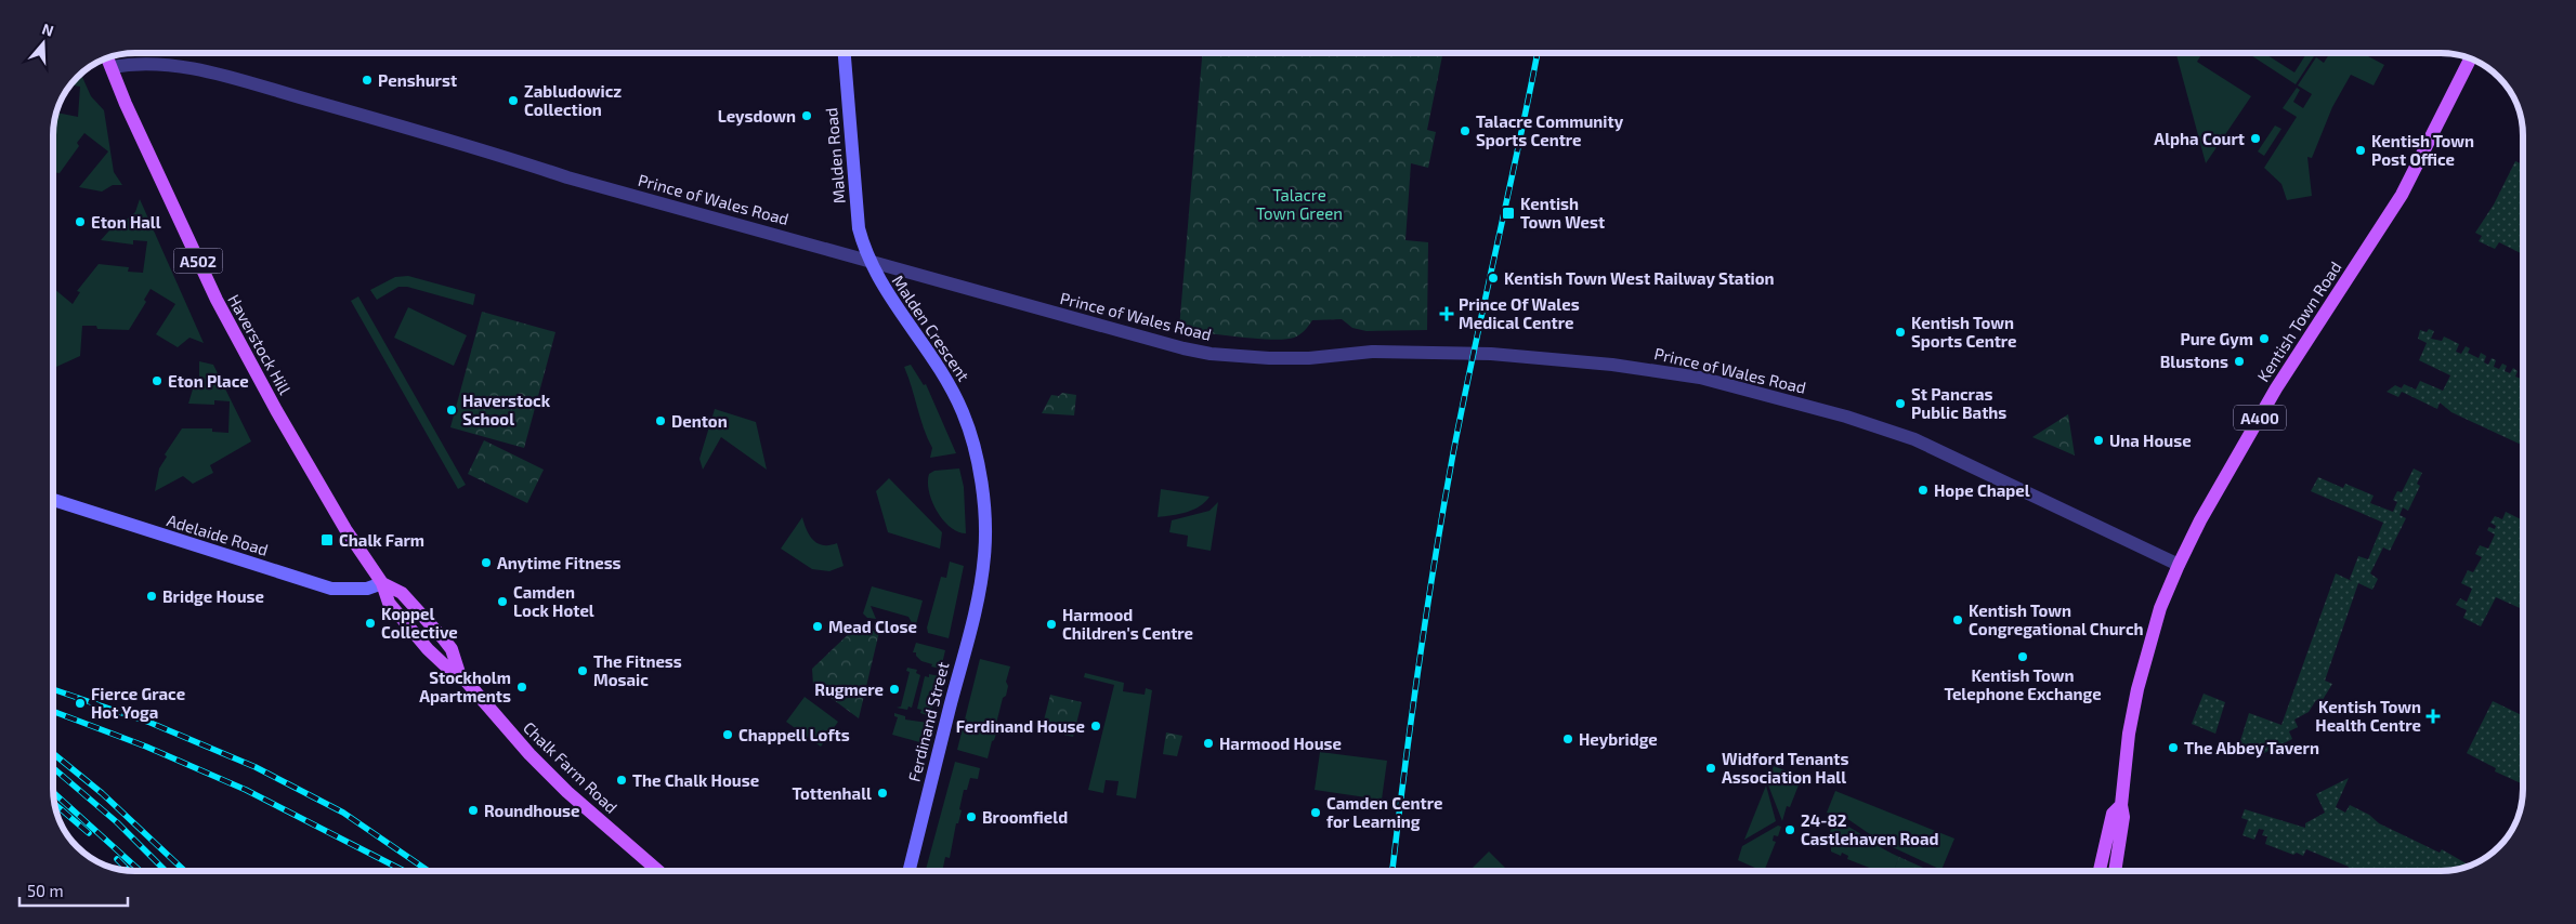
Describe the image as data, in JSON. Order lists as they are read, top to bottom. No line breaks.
{"streets":{"main road":["Malden Road","A502","Kentish Town Road","Malden Crescent","Haverstock Hill","A400","Adelaide Road","Ferdinand Street","Chalk Farm Road"],"street":["Prince of Wales Road"]},"crossings":[["Malden Road","Prince of Wales Road"],["Malden Road","Malden Crescent"],["Prince of Wales Road","Kentish Town Road"],["Prince of Wales Road","Malden Crescent"],["Prince of Wales Road","Haverstock Hill"],["Malden Crescent","Ferdinand Street"],["Haverstock Hill","Adelaide Road"],["Haverstock Hill","Chalk Farm Road"]],"parks":["Talacre Town Green"],"places":{"other":["Penshurst","Zabludowicz Collection","Leysdown","Talacre Community Sports Centre","Alpha Court","Kentish Town Post Office","Eton Hall","Kentish Town West Railway Station","Kentish Town Sports Centre","Pure Gym","Blustons","Eton Place","St Pancras Public Baths","Haverstock School","Denton","Una House","Hope Chapel","Anytime Fitness","Bridge House","Camden Lock Hotel","Kentish Town Congregational Church","Koppel Collective","Harmood Children's Centre","Mead Close","Kentish Town Telephone Exchange","The Fitness Mosaic","Stockholm Apartments","Rugmere","Fierce Grace Hot Yoga","Ferdinand House","Chappell Lofts","Heybridge","Harmood House","The Abbey Tavern","Widford Tenants Association Hall","The Chalk House","Tottenhall","Roundhouse","Camden Centre for Learning","Broomfield","24-82 Castlehaven Road"],"transit":["Kentish Town West","Chalk Farm"],"health":["Prince Of Wales Medical Centre","Kentish Town Health Centre"]},"scale_bar":"50 m","north":"top"}
